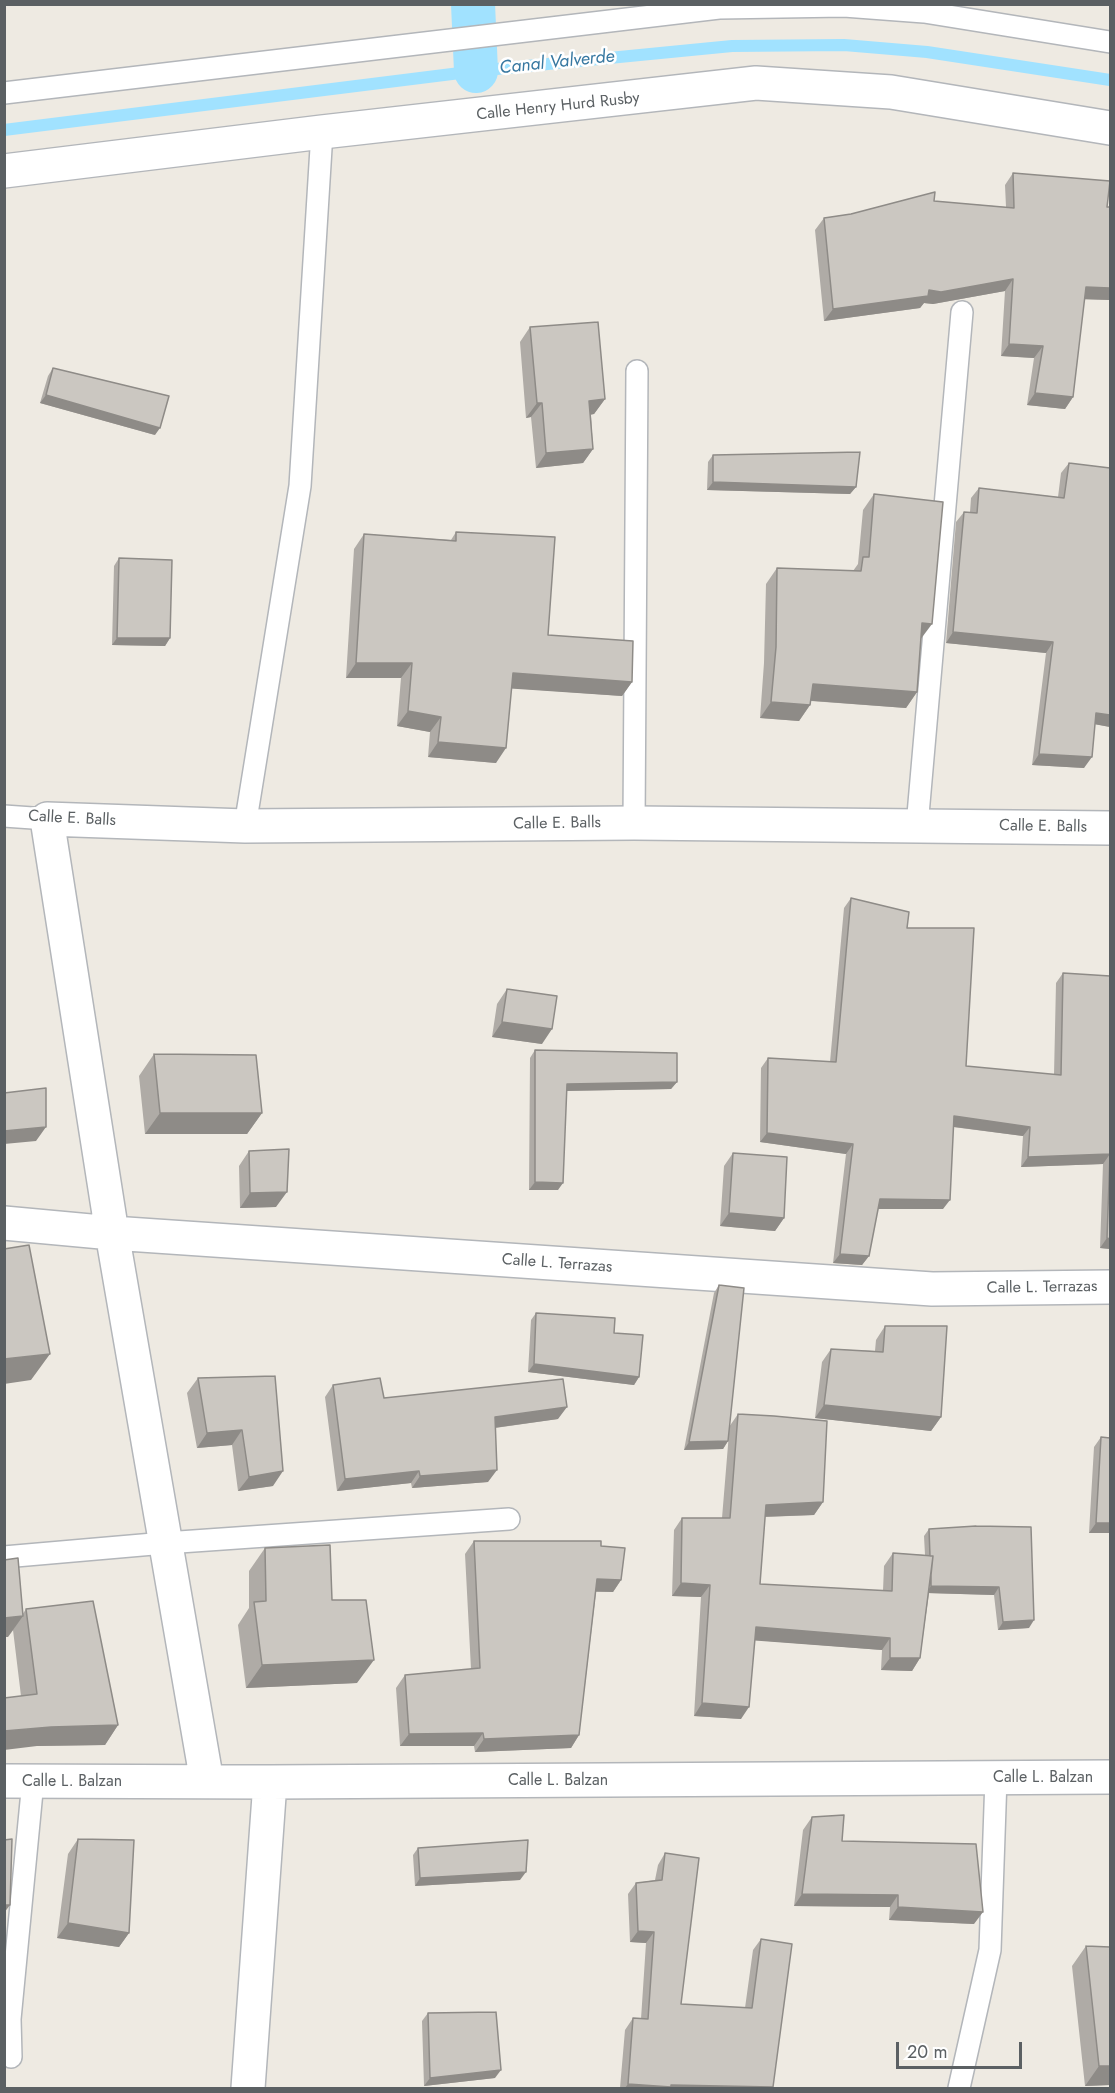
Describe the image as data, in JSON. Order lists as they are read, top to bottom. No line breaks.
{"streets":{"street":["Calle Henry Hurd Rusby","Calle E. Balls","Calle L. Terrazas","Calle L. Balzan"]},"water":["Canal Valverde"],"scale_bar":"20 m"}
